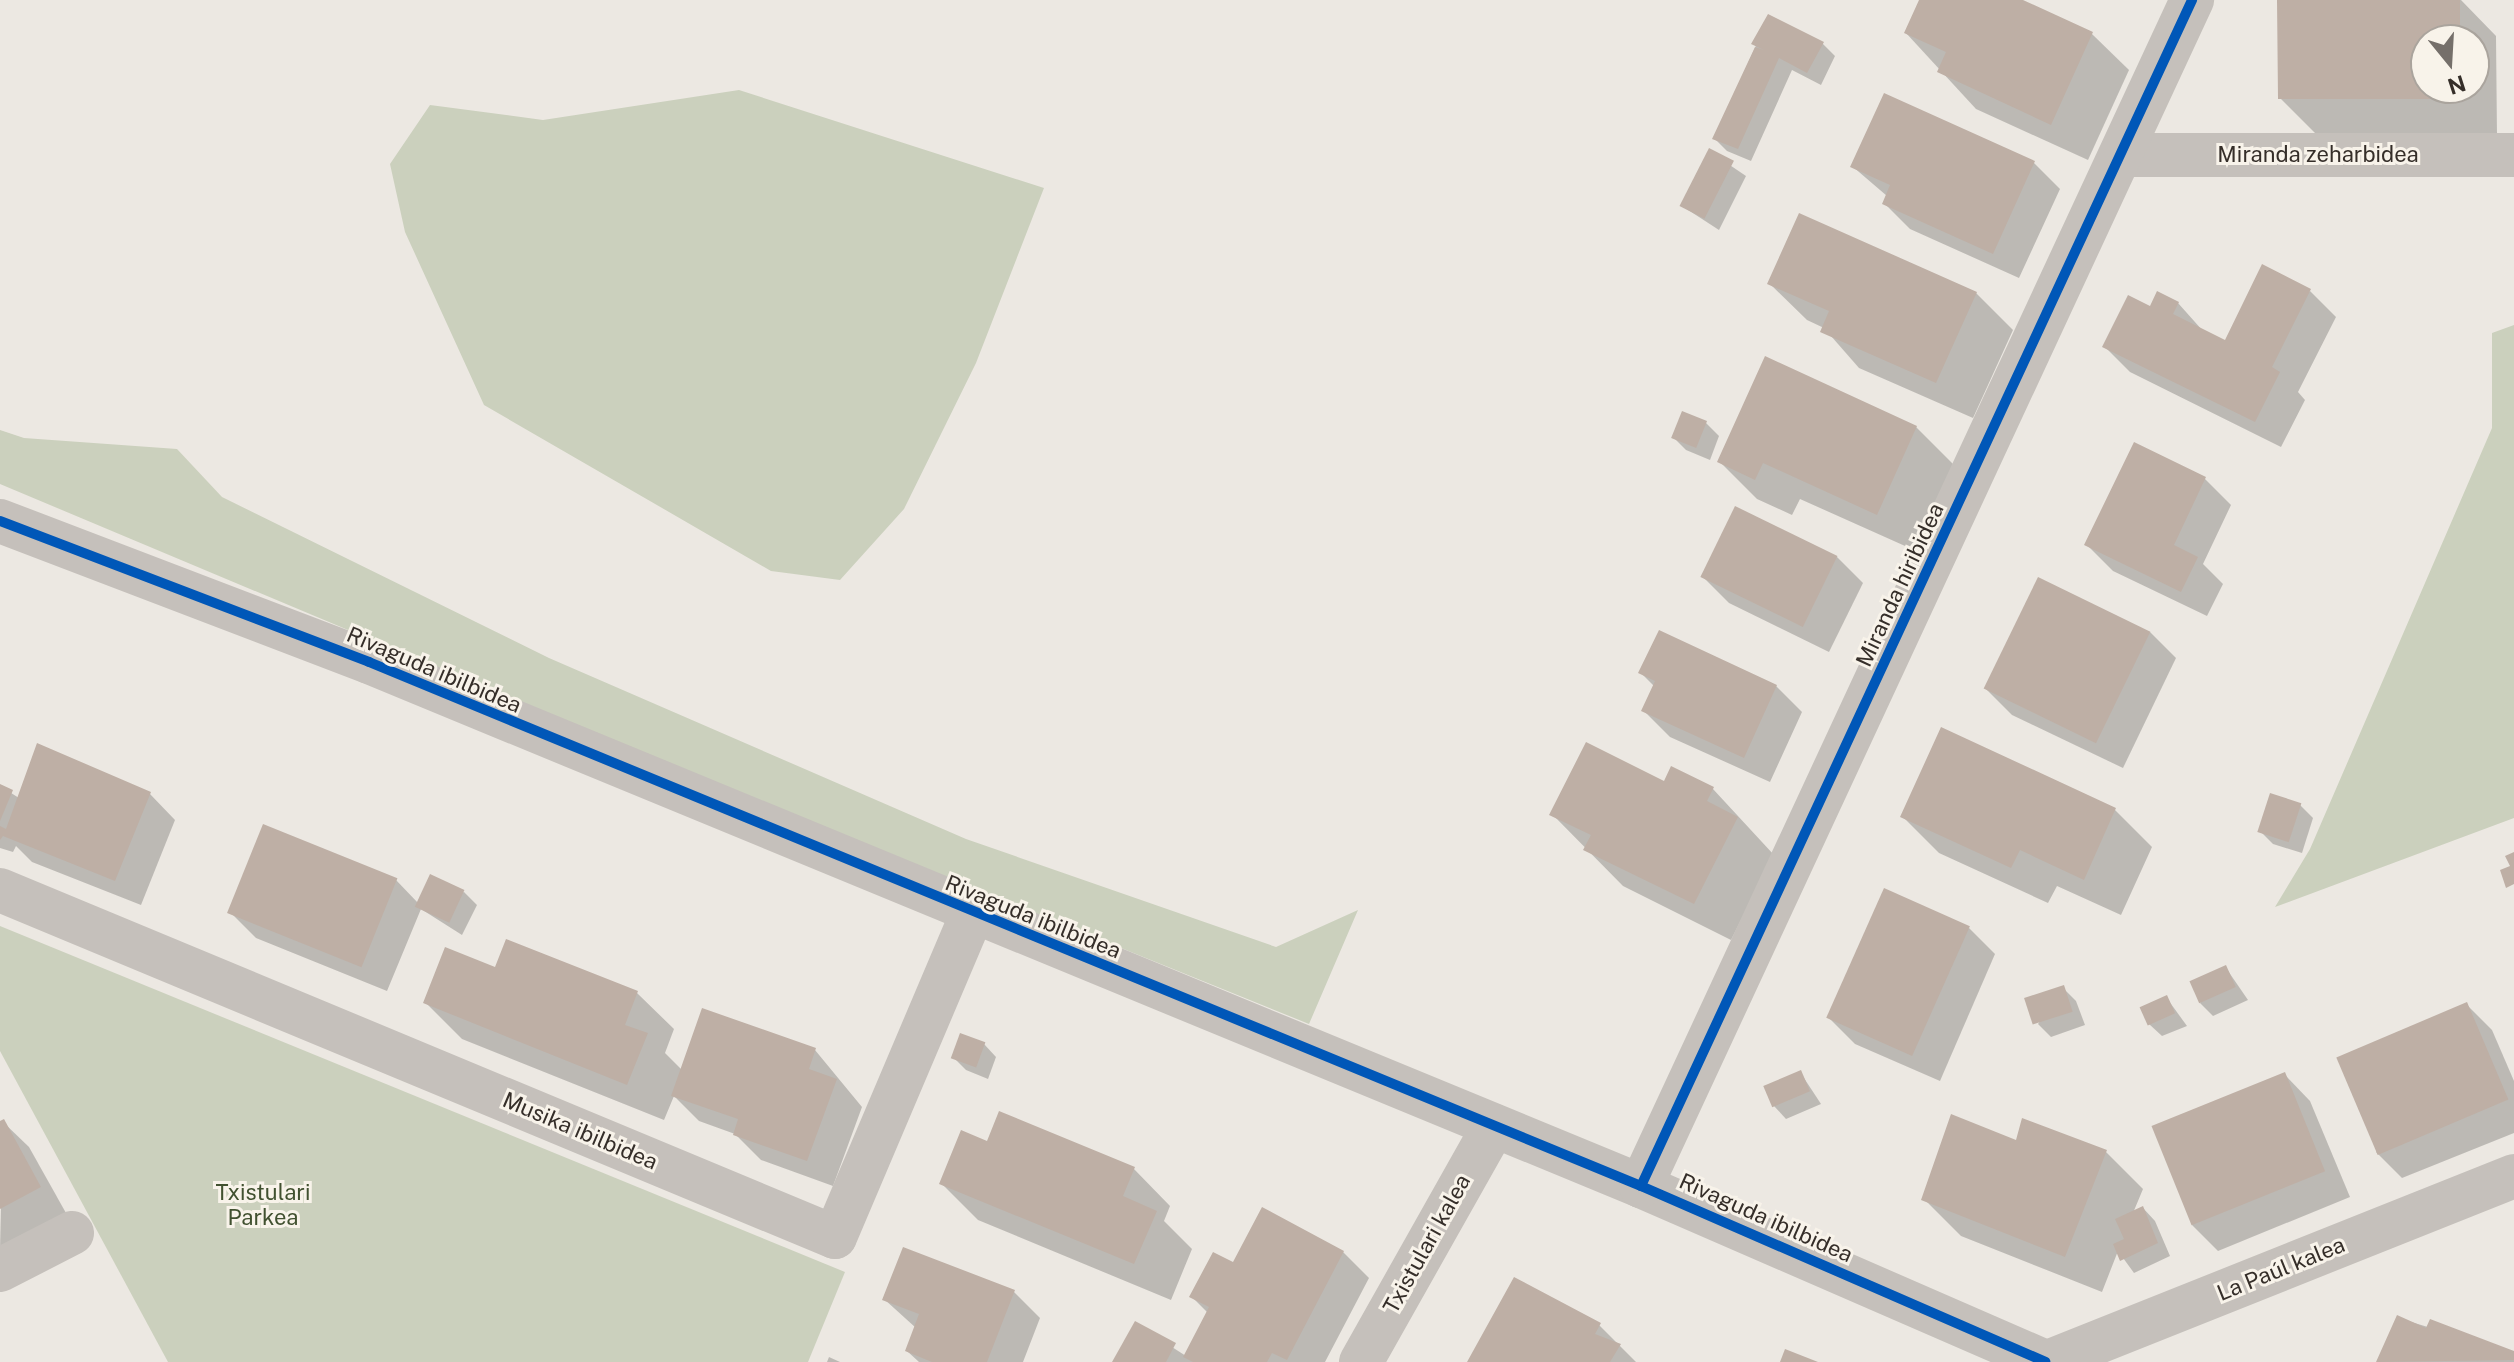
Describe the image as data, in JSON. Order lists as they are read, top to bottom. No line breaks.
{"streets":{"street":["Miranda zeharbidea","Miranda hiribidea","Rivaguda ibilbidea","Musika ibilbidea","Txistulari kalea","La Paúl kalea"]},"crossings":[["Miranda zeharbidea","Miranda hiribidea"],["Miranda hiribidea","Rivaguda ibilbidea"],["Rivaguda ibilbidea","Musika ibilbidea"],["Rivaguda ibilbidea","Txistulari kalea"],["Rivaguda ibilbidea","La Paúl kalea"]],"parks":["Txistulari Parkea"],"north":"bottom"}
